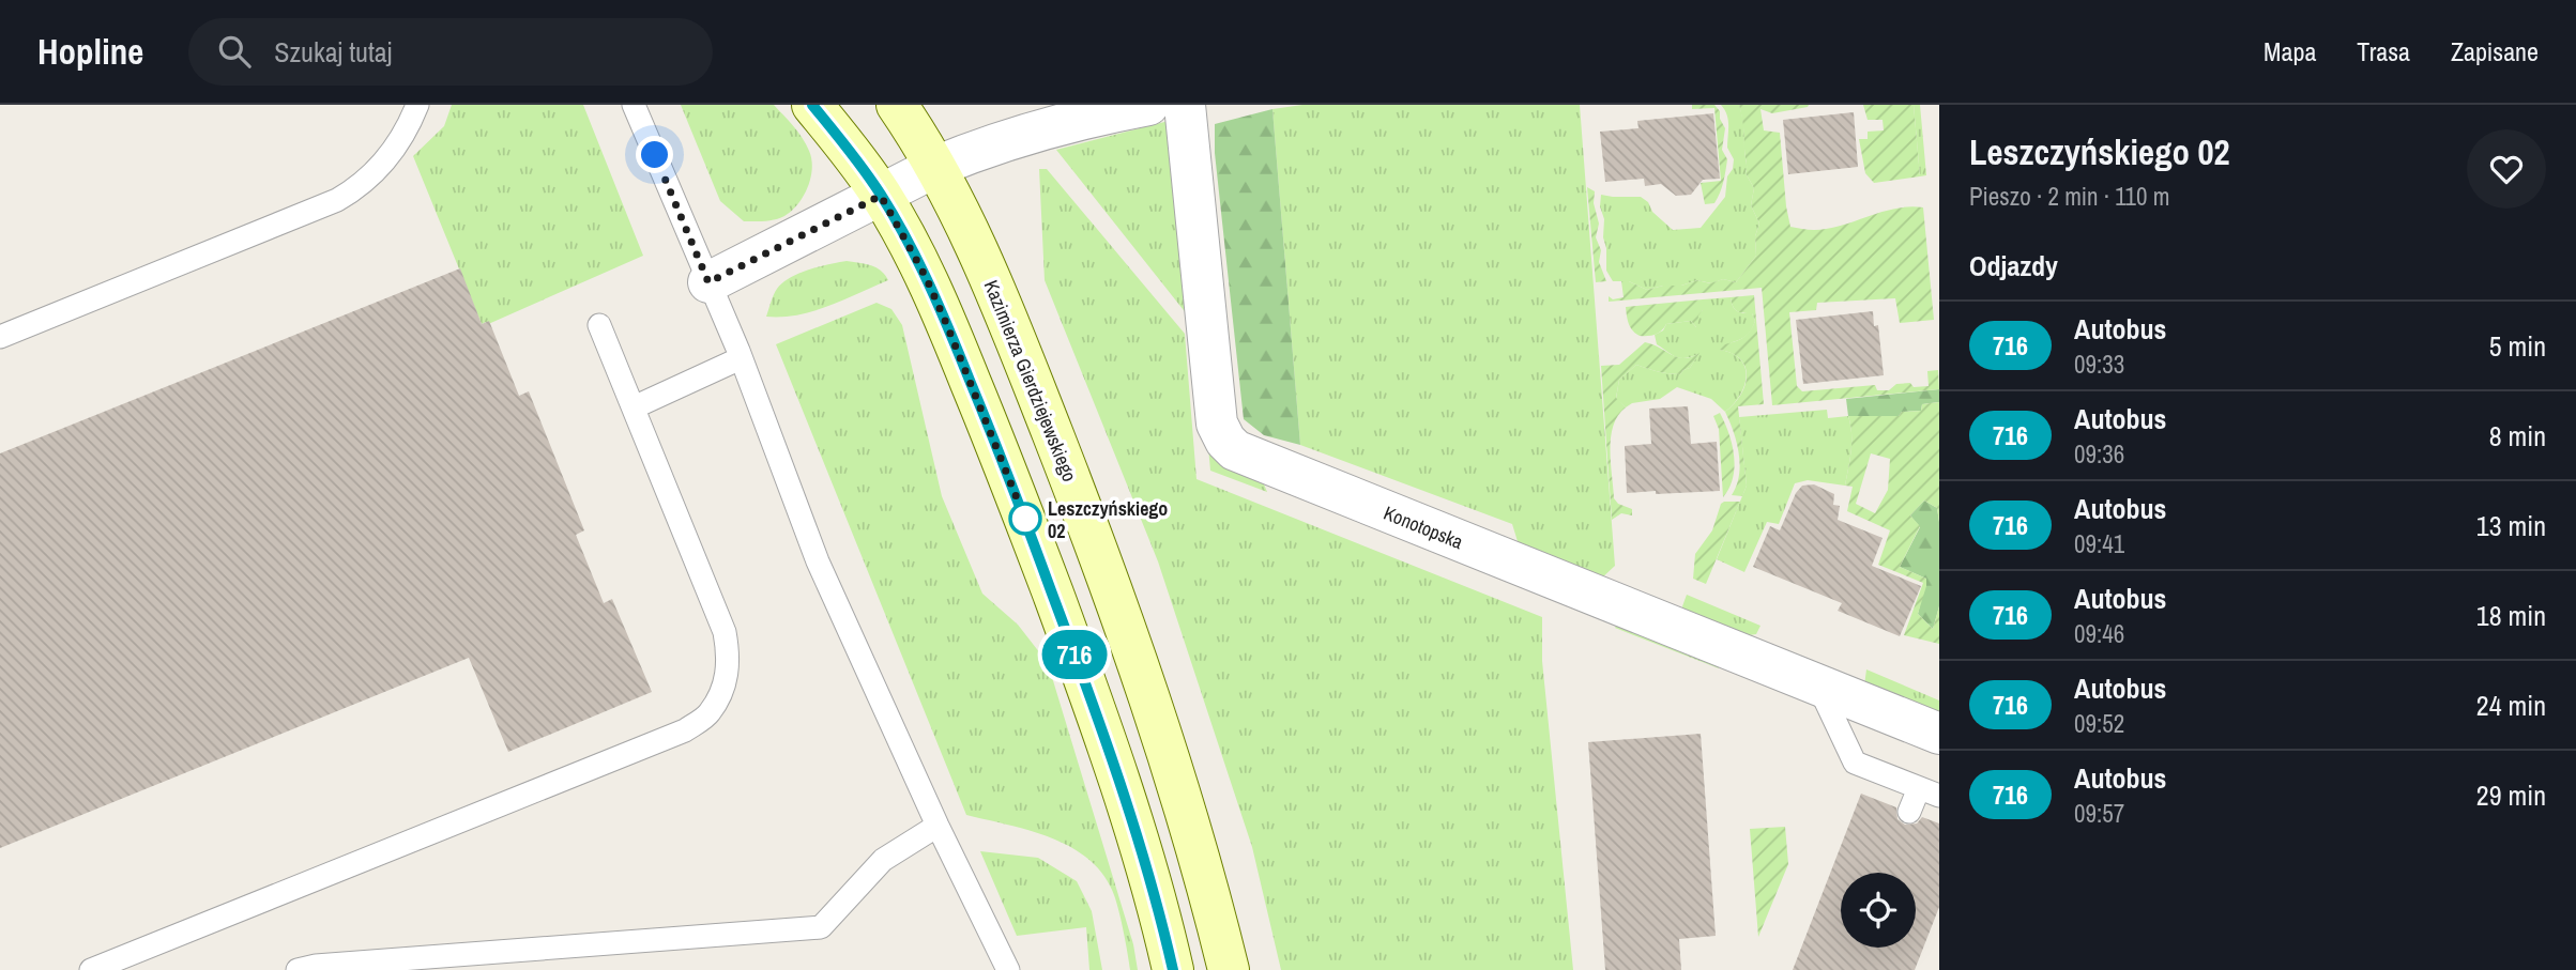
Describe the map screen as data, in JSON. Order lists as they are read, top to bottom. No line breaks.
{"streets":{"street":["Kazimierza Gierdziejewskiego","Konotopska"]},"places":["Leszczyńskiego 02"],"lines":["bus line 716"],"page":{"header":"Hopline","search":"Szukaj tutaj","nav":["Mapa","Trasa","Zapisane"],"on_map":"716","heading":[["Leszczyńskiego 02","Pieszo · 2 min · 110 m"],"Odjazdy"],"list":[{"mark":"716","name":"Autobus","note":"09:33","value":"5 min"},{"mark":"716","name":"Autobus","note":"09:36","value":"8 min"},{"mark":"716","name":"Autobus","note":"09:41","value":"13 min"},{"mark":"716","name":"Autobus","note":"09:46","value":"18 min"},{"mark":"716","name":"Autobus","note":"09:52","value":"24 min"},{"mark":"716","name":"Autobus","note":"09:57","value":"29 min"}]}}
